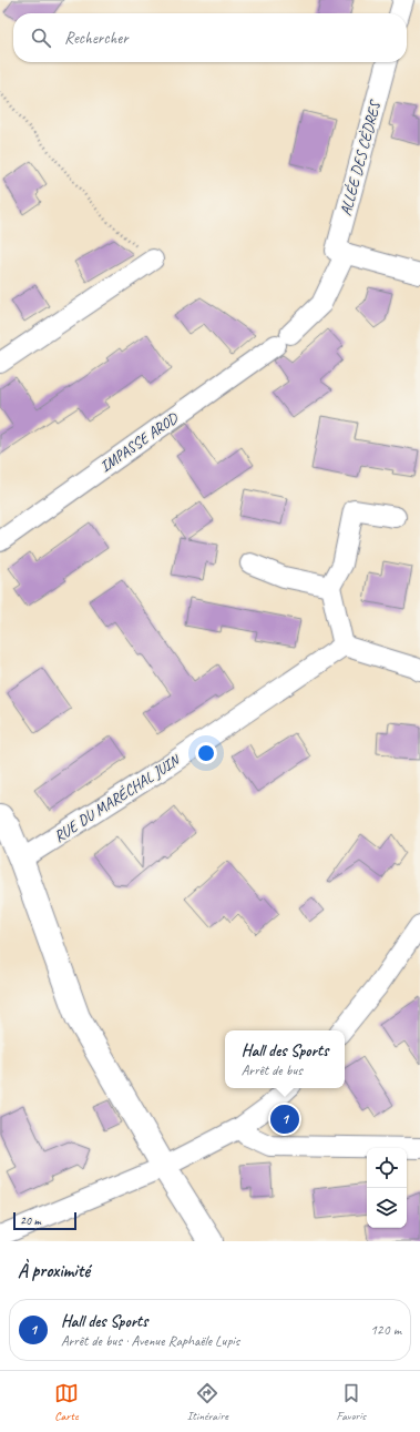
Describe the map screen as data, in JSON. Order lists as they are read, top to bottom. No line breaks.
{"streets":{"street":["ALLÉE DES CÈDRES","IMPASSE AROD","RUE DU MARÉCHAL JUIN"]},"crossings":[["ALLÉE DES CÈDRES","IMPASSE AROD"]],"scale_bar":"20 m","page":{"search":"Rechercher","popup":["Hall des Sports","Arrêt de bus"],"pins":"1","scale":"20 m","heading":"À proximité","list":[{"mark":"1","name":"Hall des Sports","note":"Arrêt de bus · Avenue Raphaële Lupis","value":"120 m"}],"nav":["Carte","Itinéraire","Favoris"]}}
